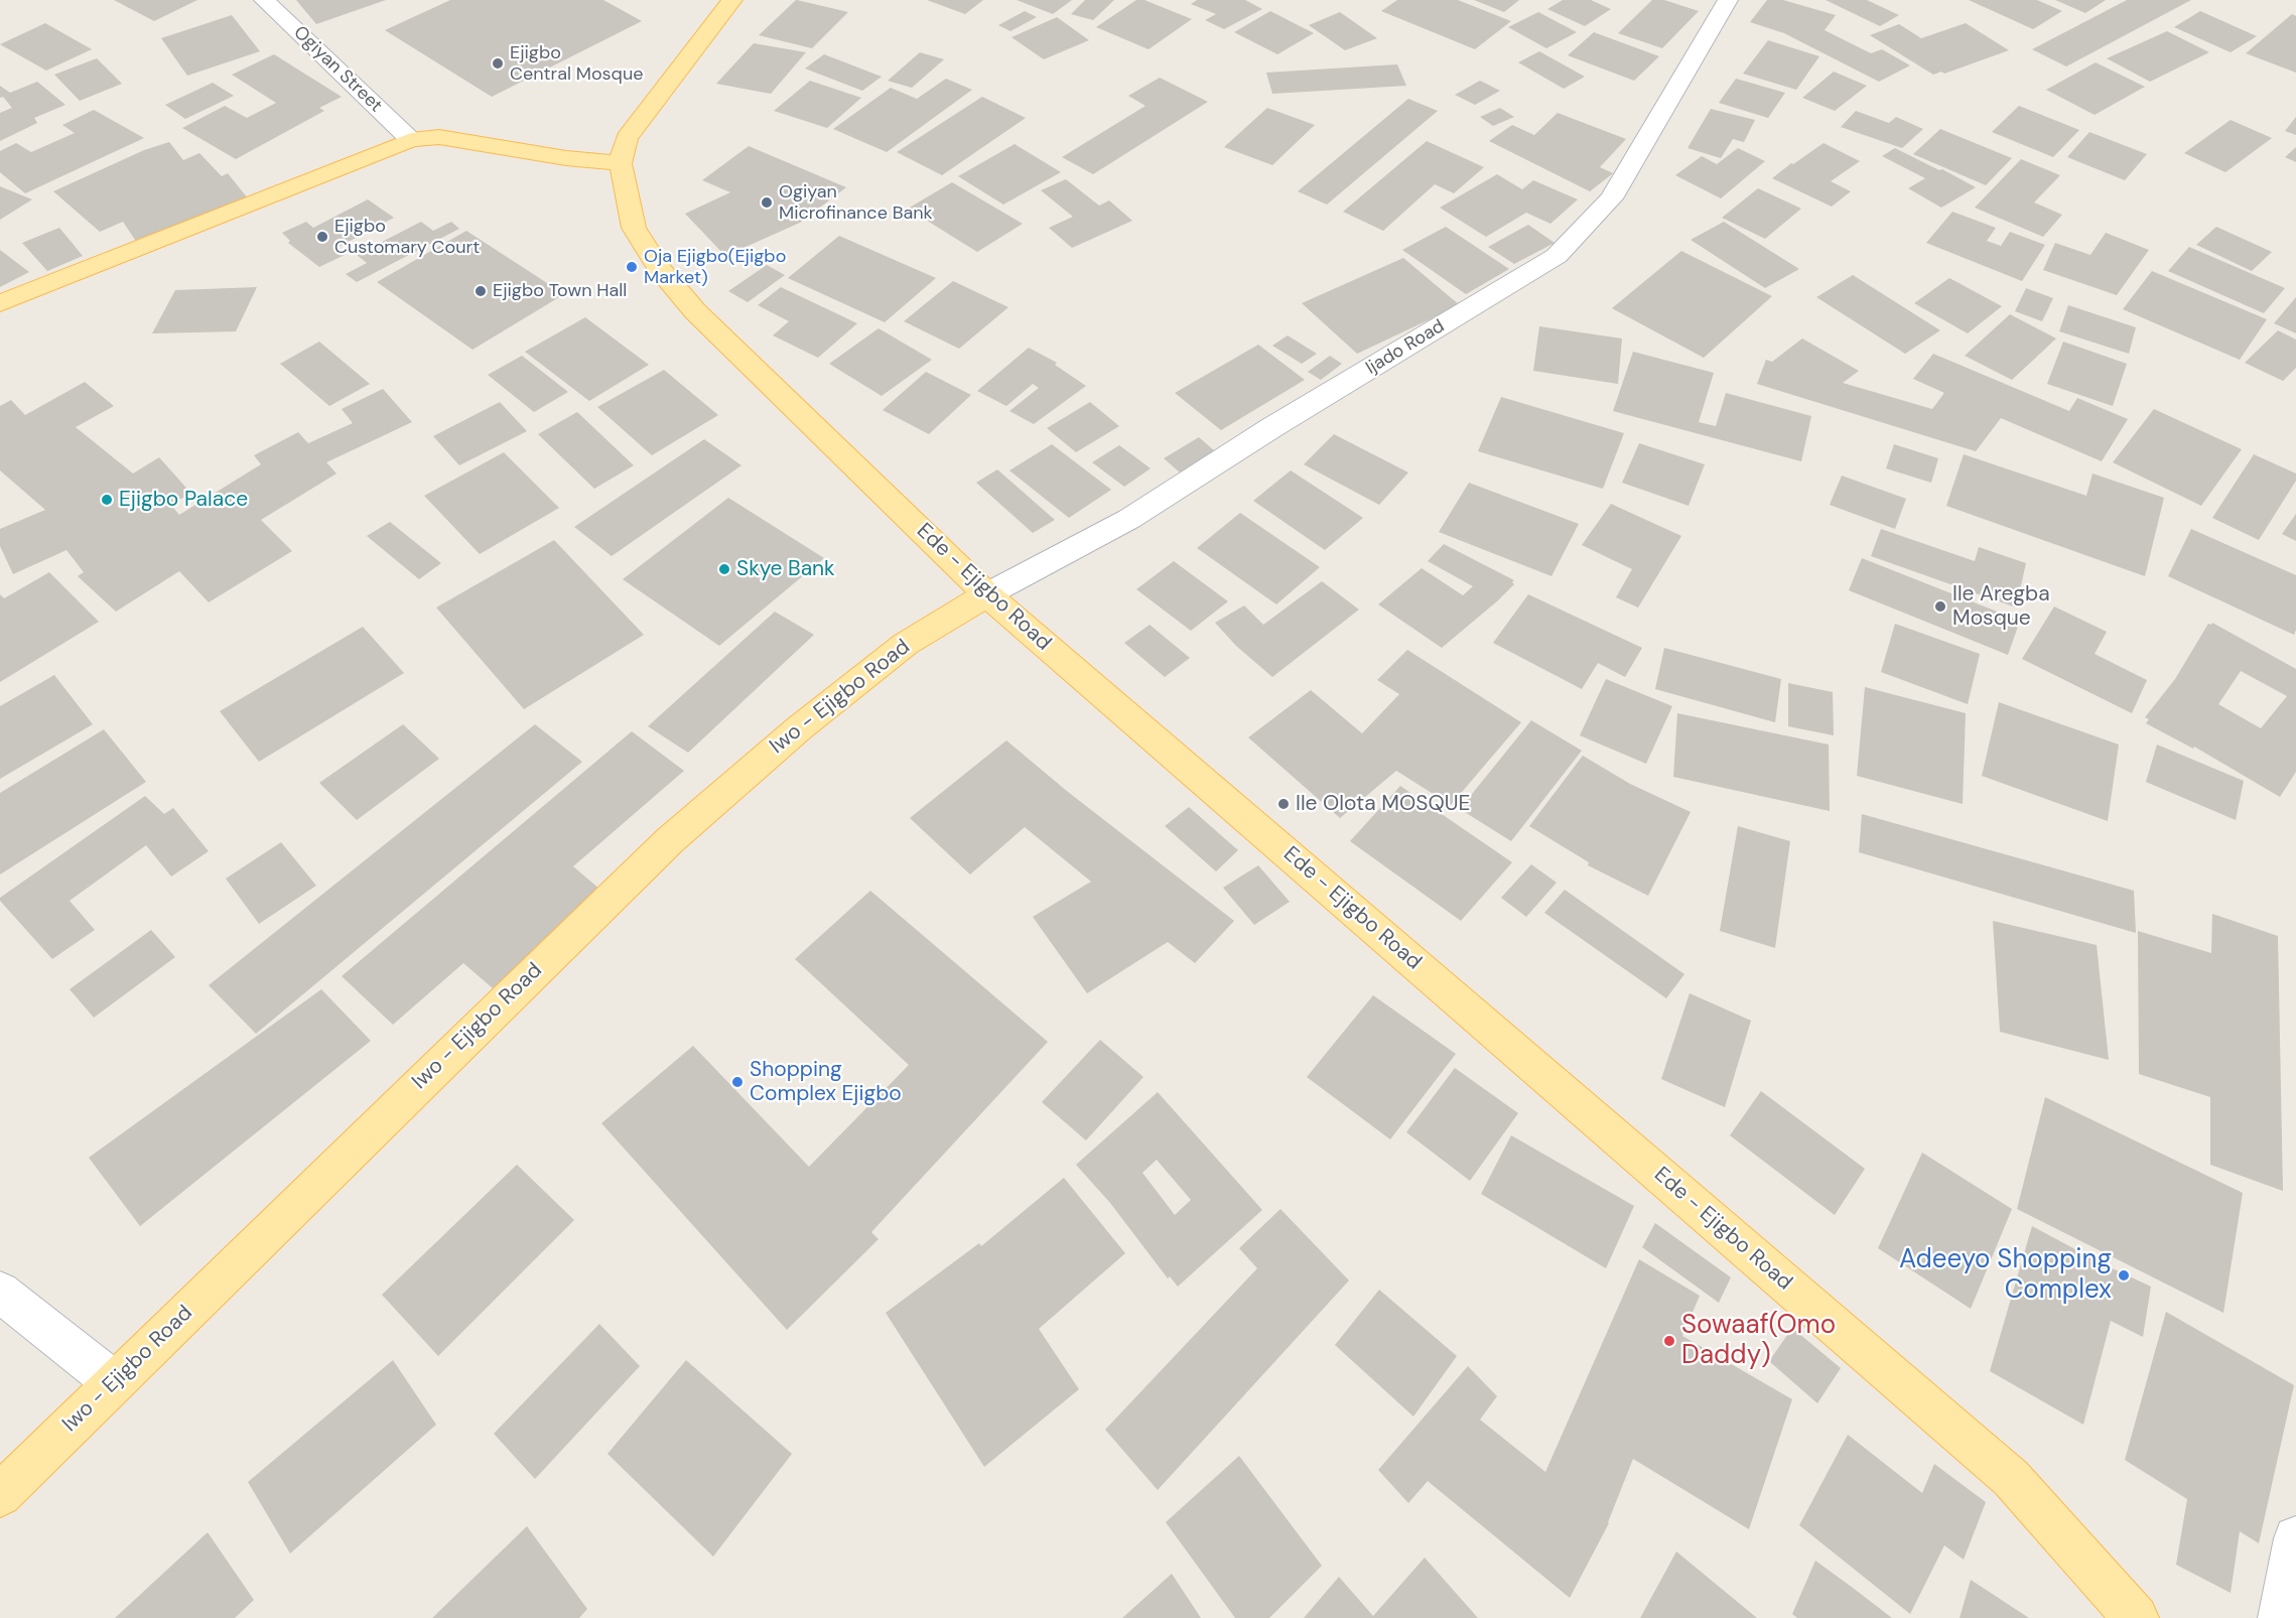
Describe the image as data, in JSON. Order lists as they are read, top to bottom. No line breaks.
{"streets":{"main road":["Ede - Ejigbo Road","Iwo - Ejigbo Road"],"street":["Ogiyan Street","Ijado Road"]},"crossings":[["Ijado Road","Ede - Ejigbo Road"],["Ijado Road","Iwo - Ejigbo Road"],["Ede - Ejigbo Road","Iwo - Ejigbo Road"]],"places":["Ejigbo Central Mosque","Ogiyan Microfinance Bank","Ejigbo Customary Court","Oja Ejigbo(Ejigbo Market)","Ejigbo Town Hall","Ejigbo Palace","Skye Bank","Ile Aregba Mosque","Ile Olota MOSQUE","Shopping Complex Ejigbo","Adeeyo Shopping Complex","Sowaaf(Omo Daddy)"]}
